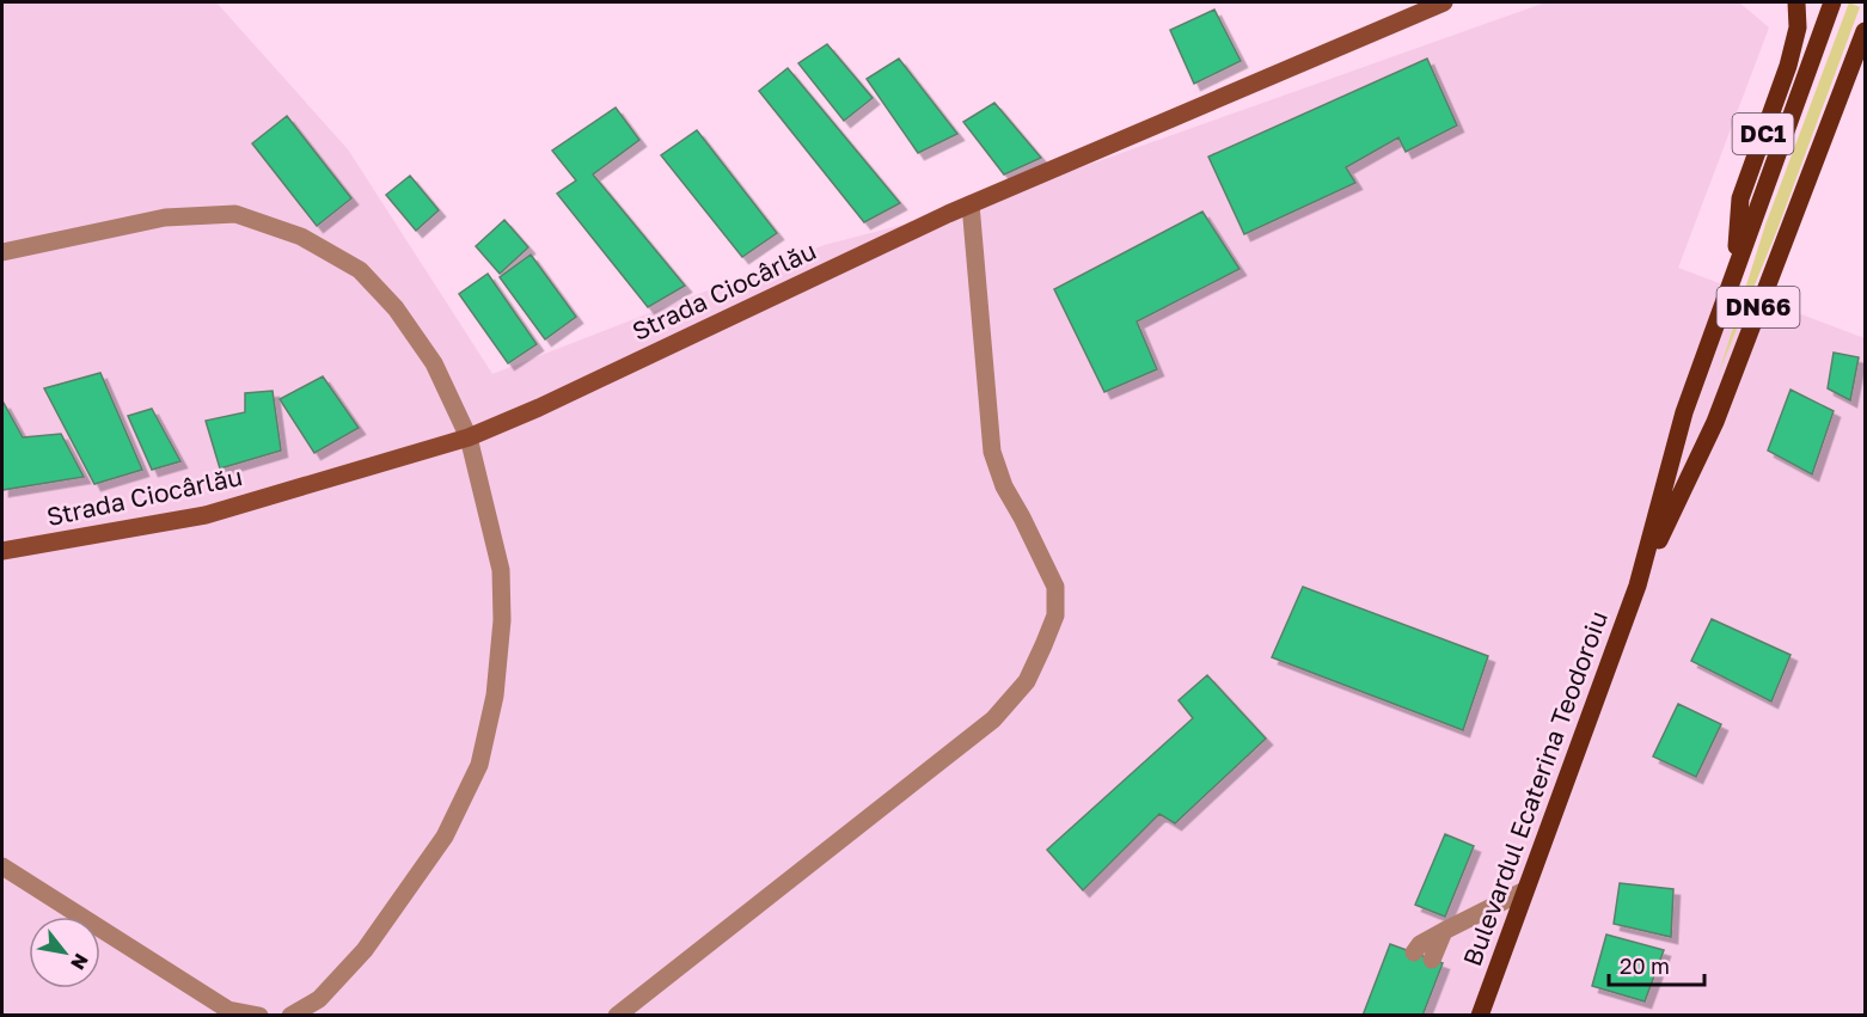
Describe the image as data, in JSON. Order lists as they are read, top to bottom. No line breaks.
{"streets":{"main road":["DC1","Strada Ciocârlău","DN66","Bulevardul Ecaterina Teodoroiu"]},"crossings":[["DC1","Bulevardul Ecaterina Teodoroiu"]],"scale_bar":"20 m","north":"bottom right"}
